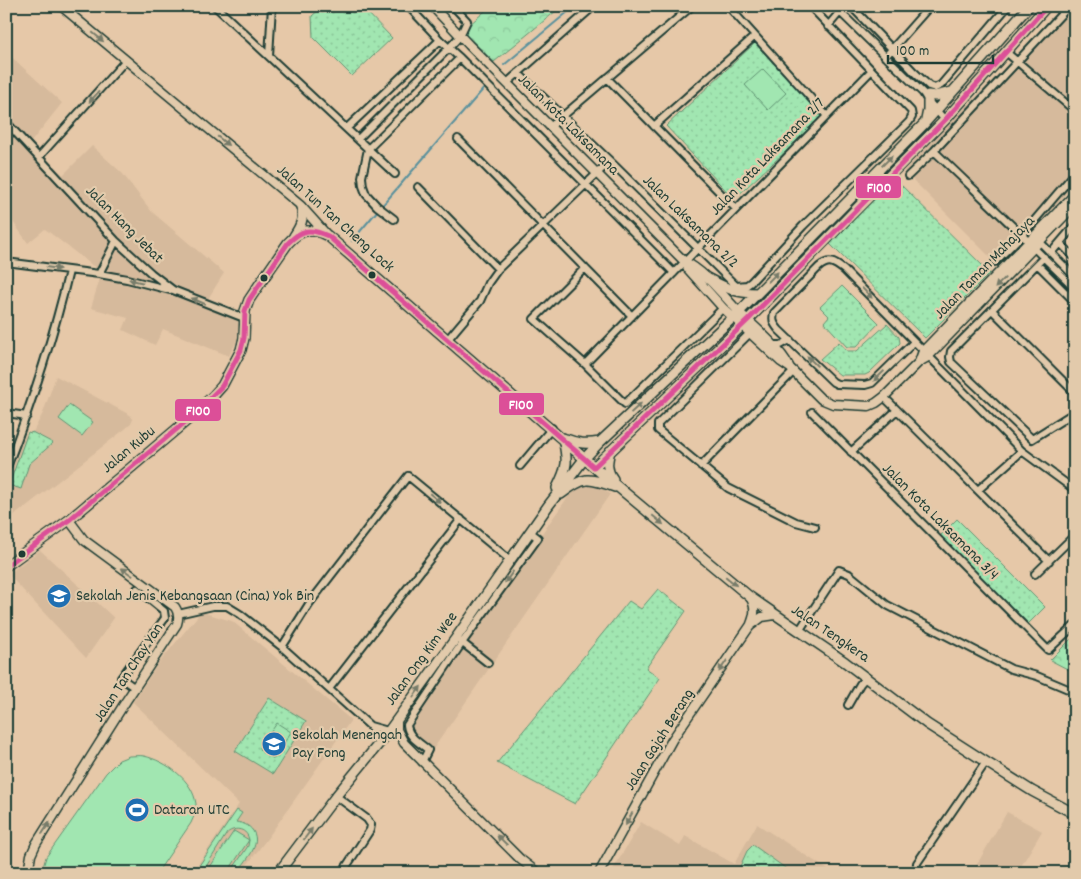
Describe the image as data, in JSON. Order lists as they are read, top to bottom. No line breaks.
{"streets":{"main road":["Jalan Tun Tan Cheng Lock","Jalan Kubu","Jalan Tengkera","Jalan Ong Kim Wee"],"street":["Jalan Kota Laksamana","Jalan Kota Laksamana 2/7","Jalan Laksamana 2/2","Jalan Hang Jebat","Jalan Taman Mahajaya","Jalan Kota Laksamana 3/4","Jalan Tan Chay Yan","Jalan Gajah Berang"]},"crossings":[["Jalan Kota Laksamana","Jalan Kota Laksamana 2/7"],["Jalan Kota Laksamana","Jalan Taman Mahajaya"],["Jalan Kota Laksamana","Jalan Ong Kim Wee"],["Jalan Kota Laksamana 2/7","Jalan Laksamana 2/2"],["Jalan Tun Tan Cheng Lock","Jalan Kubu"],["Jalan Tun Tan Cheng Lock","Jalan Tengkera"],["Jalan Tun Tan Cheng Lock","Jalan Ong Kim Wee"],["Jalan Hang Jebat","Jalan Kubu"],["Jalan Kubu","Jalan Tan Chay Yan"],["Jalan Tengkera","Jalan Ong Kim Wee"],["Jalan Tengkera","Jalan Gajah Berang"]],"one_way":["Jalan Tun Tan Cheng Lock","Jalan Gajah Berang"],"places":{"school or university":["Sekolah Jenis Kebangsaan (Cina) Yok Bin","Sekolah Menengah Pay Fong"],"sports":["Dataran UTC"]},"lines":["transit line F100"],"scale_bar":"100 m"}
